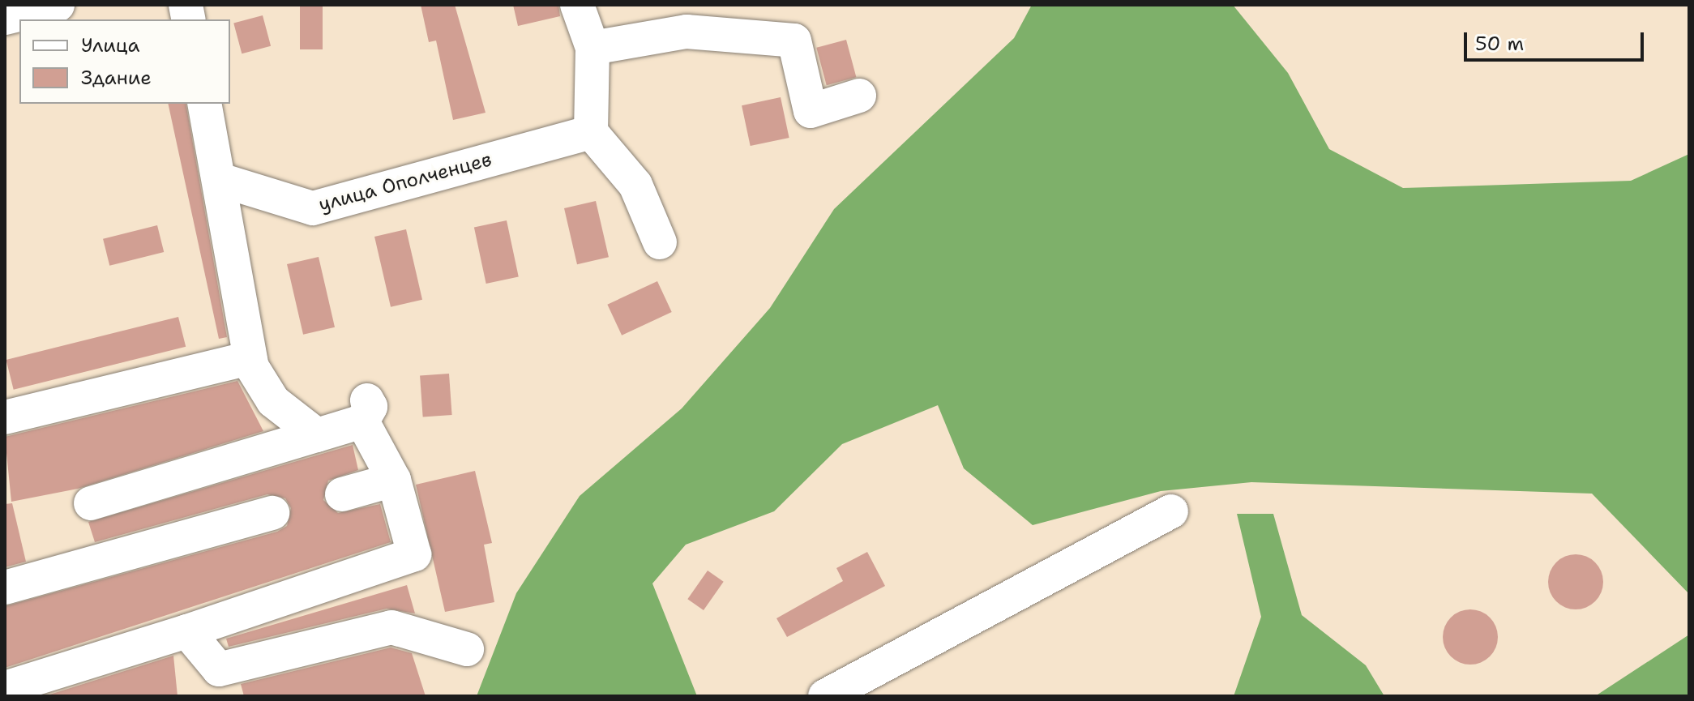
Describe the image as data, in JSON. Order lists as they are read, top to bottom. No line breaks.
{"streets":{"street":["улица Ополченцев"]},"legend":["Улица","Здание"],"scale_bar":"50 m"}
